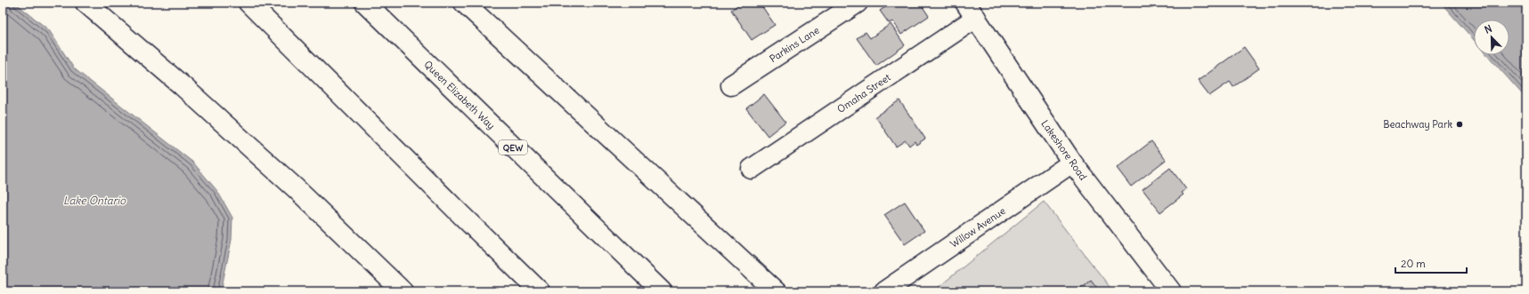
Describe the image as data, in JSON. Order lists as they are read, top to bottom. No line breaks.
{"streets":{"main road":["Parkins Lane","Omaha Street","Queen Elizabeth Way","QEW","Lakeshore Road","Willow Avenue"]},"crossings":[["Omaha Street","Lakeshore Road"],["Lakeshore Road","Willow Avenue"]],"water":["Lake Ontario"],"places":["Beachway Park"],"scale_bar":"20 m","north":"top left"}
